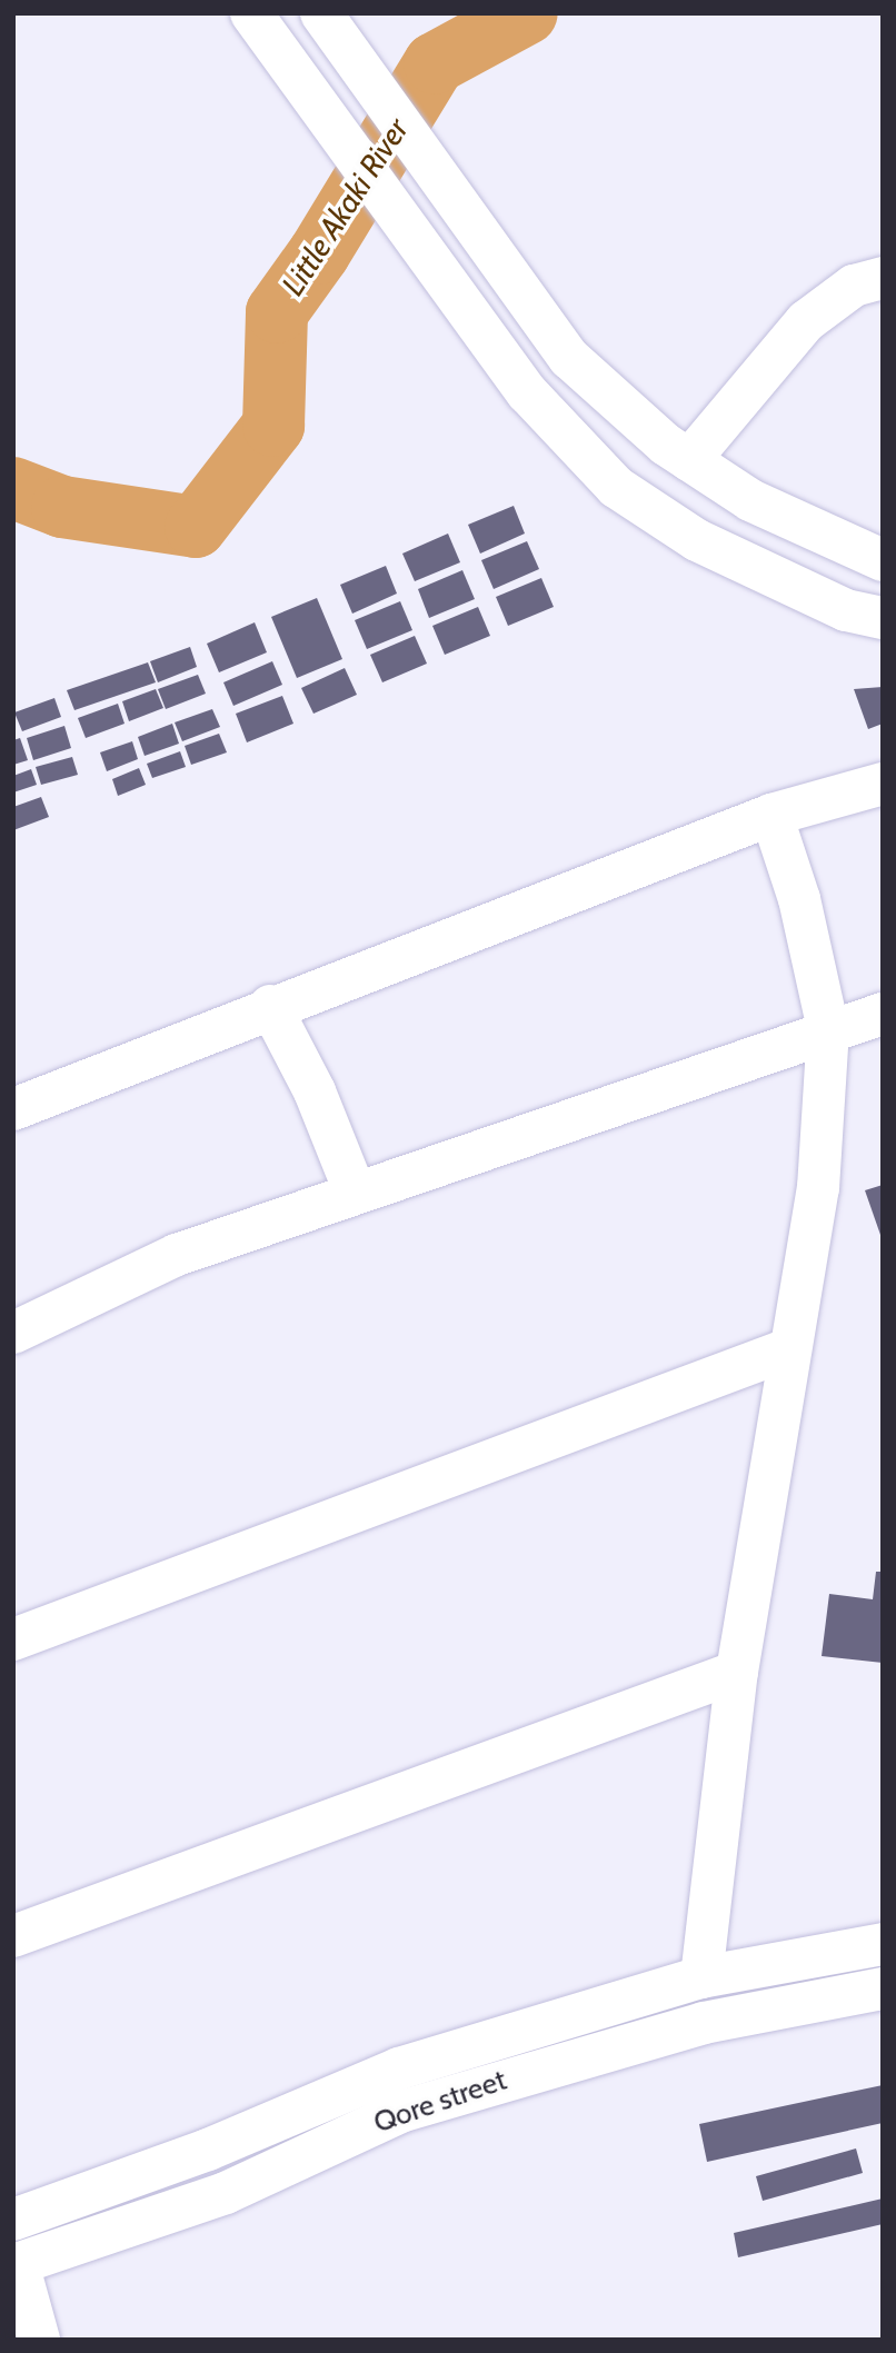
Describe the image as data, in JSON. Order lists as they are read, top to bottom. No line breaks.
{"streets":{"street":["Qore street"]},"water":["Little Akaki River"]}
